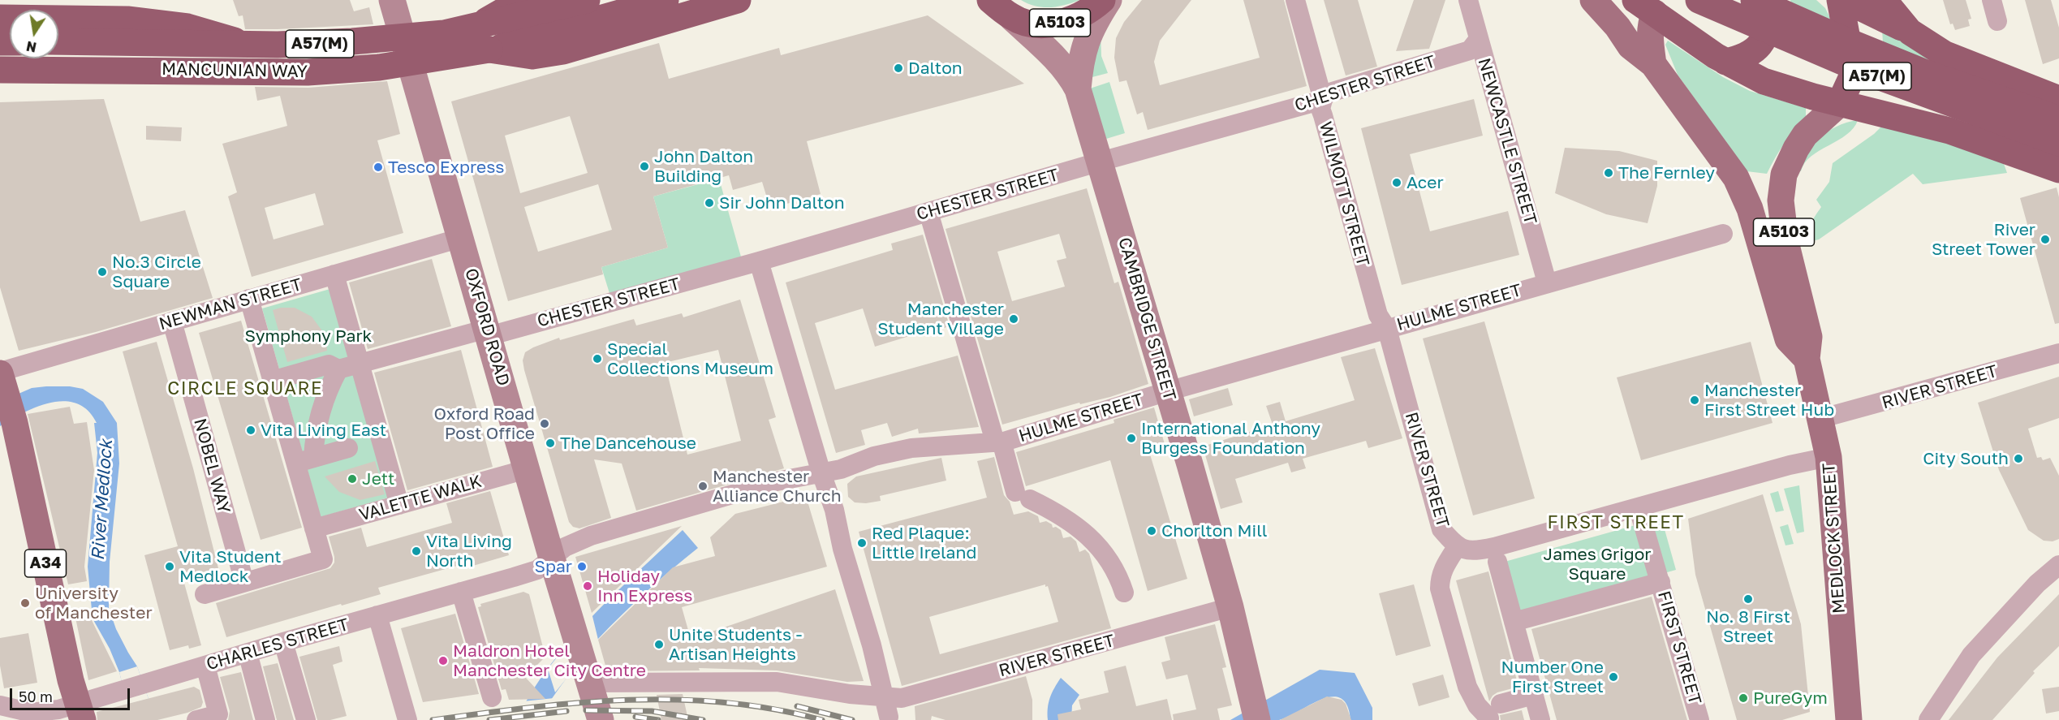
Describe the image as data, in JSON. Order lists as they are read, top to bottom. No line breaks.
{"streets":{"highway":["A5103","A57(M)","MANCUNIAN WAY"],"main road":["MEDLOCK STREET","A34"],"street":["CHESTER STREET","NEWCASTLE STREET","WILMOTT STREET","NEWMAN STREET","HULME STREET","CAMBRIDGE STREET","OXFORD ROAD","RIVER STREET","NOBEL WAY","VALETTE WALK","CHARLES STREET","FIRST STREET"]},"crossings":[["A5103","CAMBRIDGE STREET"],["A5103","MEDLOCK STREET"],["A57(M)","MANCUNIAN WAY"],["CHESTER STREET","NEWCASTLE STREET"],["CHESTER STREET","WILMOTT STREET"],["CHESTER STREET","CAMBRIDGE STREET"],["CHESTER STREET","OXFORD ROAD"],["NEWCASTLE STREET","HULME STREET"],["WILMOTT STREET","HULME STREET"],["WILMOTT STREET","RIVER STREET"],["NEWMAN STREET","OXFORD ROAD"],["NEWMAN STREET","NOBEL WAY"],["NEWMAN STREET","A34"],["HULME STREET","CAMBRIDGE STREET"],["HULME STREET","OXFORD ROAD"],["HULME STREET","RIVER STREET"],["HULME STREET","CHARLES STREET"],["CAMBRIDGE STREET","RIVER STREET"],["OXFORD ROAD","RIVER STREET"],["OXFORD ROAD","VALETTE WALK"],["OXFORD ROAD","CHARLES STREET"],["RIVER STREET","MEDLOCK STREET"],["A34","CHARLES STREET"]],"districts":["CIRCLE SQUARE","FIRST STREET"],"water":["River Medlock"],"parks":["Symphony Park","James Grigor Square"],"places":["Dalton","John Dalton Building","Tesco Express","The Fernley","Acer","Sir John Dalton","River Street Tower","No.3 Circle Square","Manchester Student Village","Special Collections Museum","Manchester First Street Hub","Oxford Road Post Office","Vita Living East","International Anthony Burgess Foundation","The Dancehouse","City South","Jett","Manchester Alliance Church","Chorlton Mill","Red Plaque: Little Ireland","Vita Living North","Vita Student Medlock","Spar","Holiday Inn Express","No. 8 First Street","University of Manchester","Unite Students - Artisan Heights","Maldron Hotel Manchester City Centre","Number One First Street","PureGym"],"scale_bar":"50 m","north":"bottom"}
